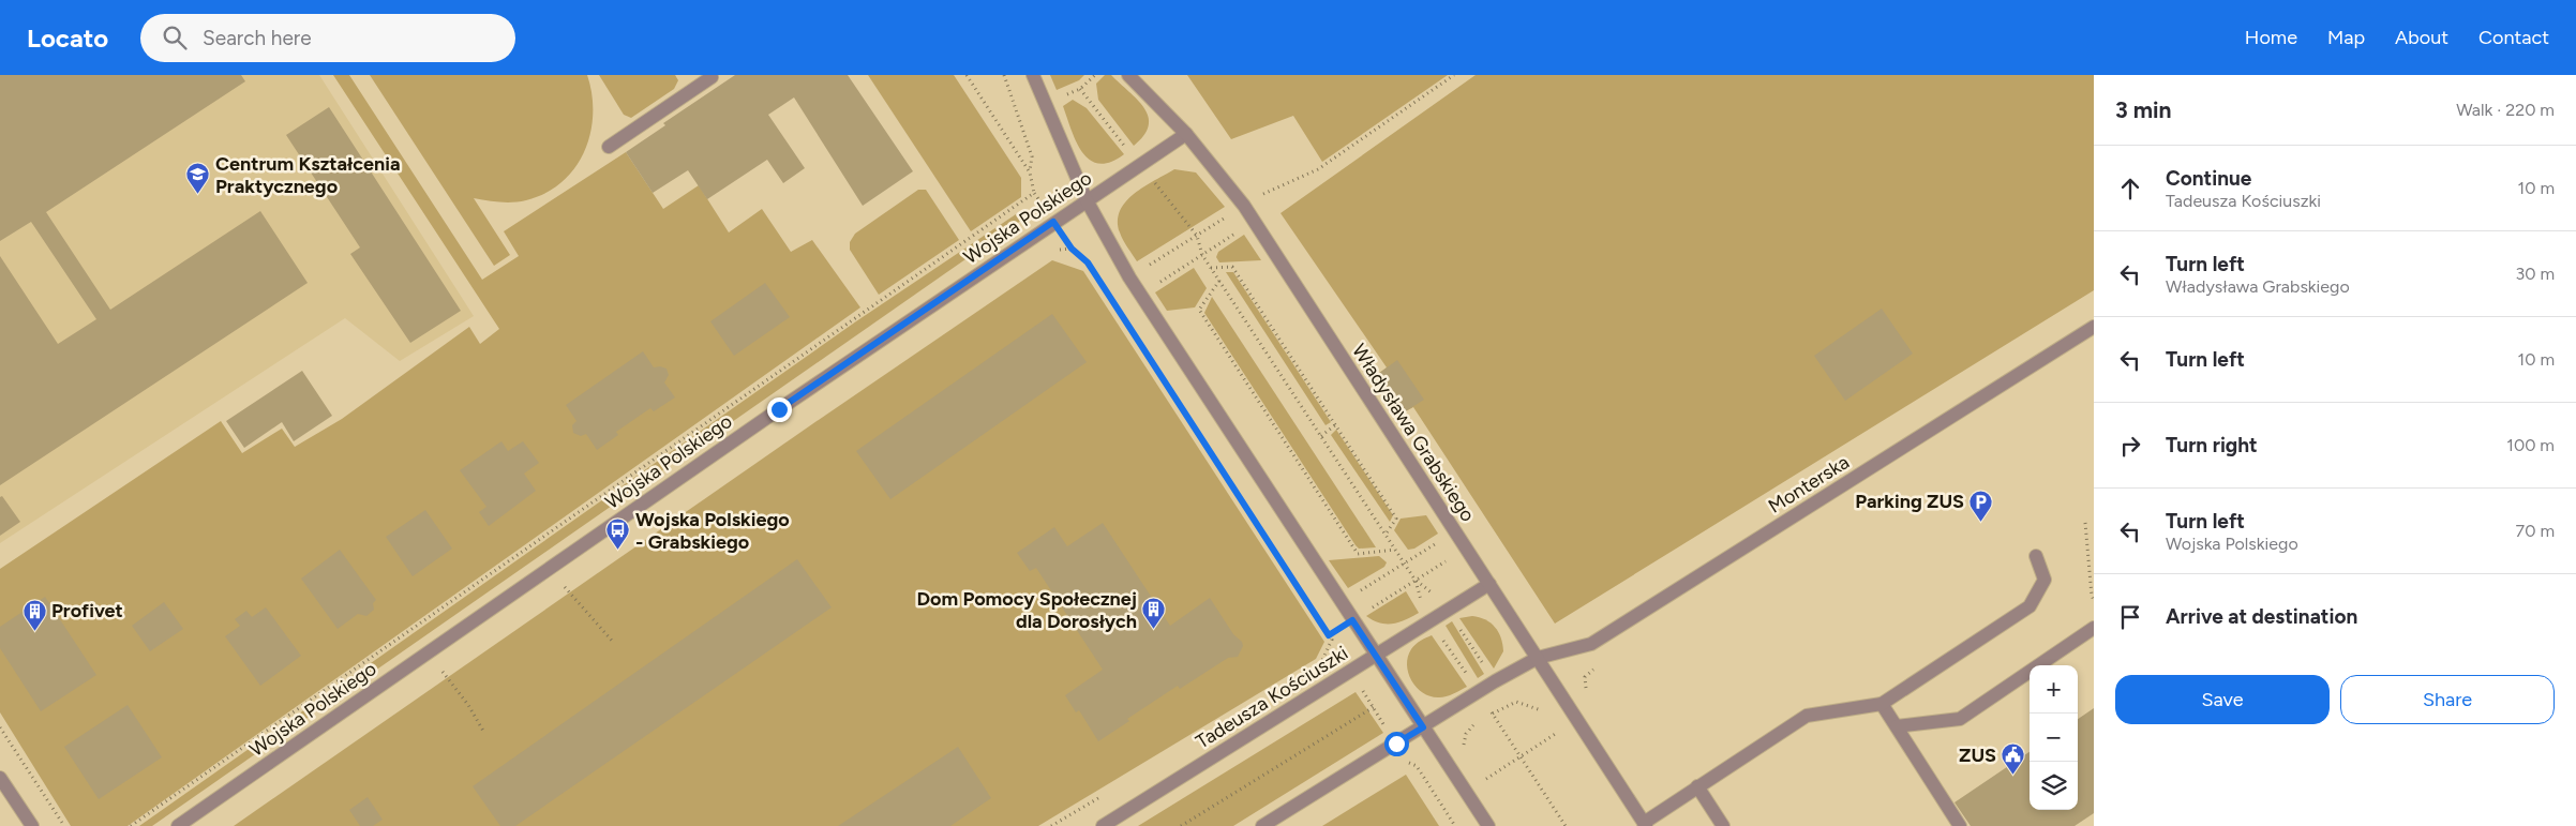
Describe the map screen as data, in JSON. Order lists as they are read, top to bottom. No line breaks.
{"streets":{"street":["Wojska Polskiego","Władysława Grabskiego","Monterska","Tadeusza Kościuszki"]},"crossings":[["Wojska Polskiego","Władysława Grabskiego"],["Władysława Grabskiego","Monterska"],["Władysława Grabskiego","Tadeusza Kościuszki"]],"places":{"school or university":["Centrum Kształcenia Praktycznego"],"parking":["Parking ZUS"],"bus stop":["Wojska Polskiego - Grabskiego"],"building":["Dom Pomocy Społecznej dla Dorosłych","Profivet"],"public building":["ZUS"]},"page":{"header":"Locato","search":"Search here","nav":["Home","Map","About","Contact"],"heading":["3 min","Walk · 220 m"],"list":[["Continue","Tadeusza Kościuszki","10 m"],["Turn left","Władysława Grabskiego","30 m"],["Turn left","10 m"],["Turn right","100 m"],["Turn left","Wojska Polskiego","70 m"],"Arrive at destination"],"buttons":["Save","Share"],"map_buttons":["+","−"]}}
